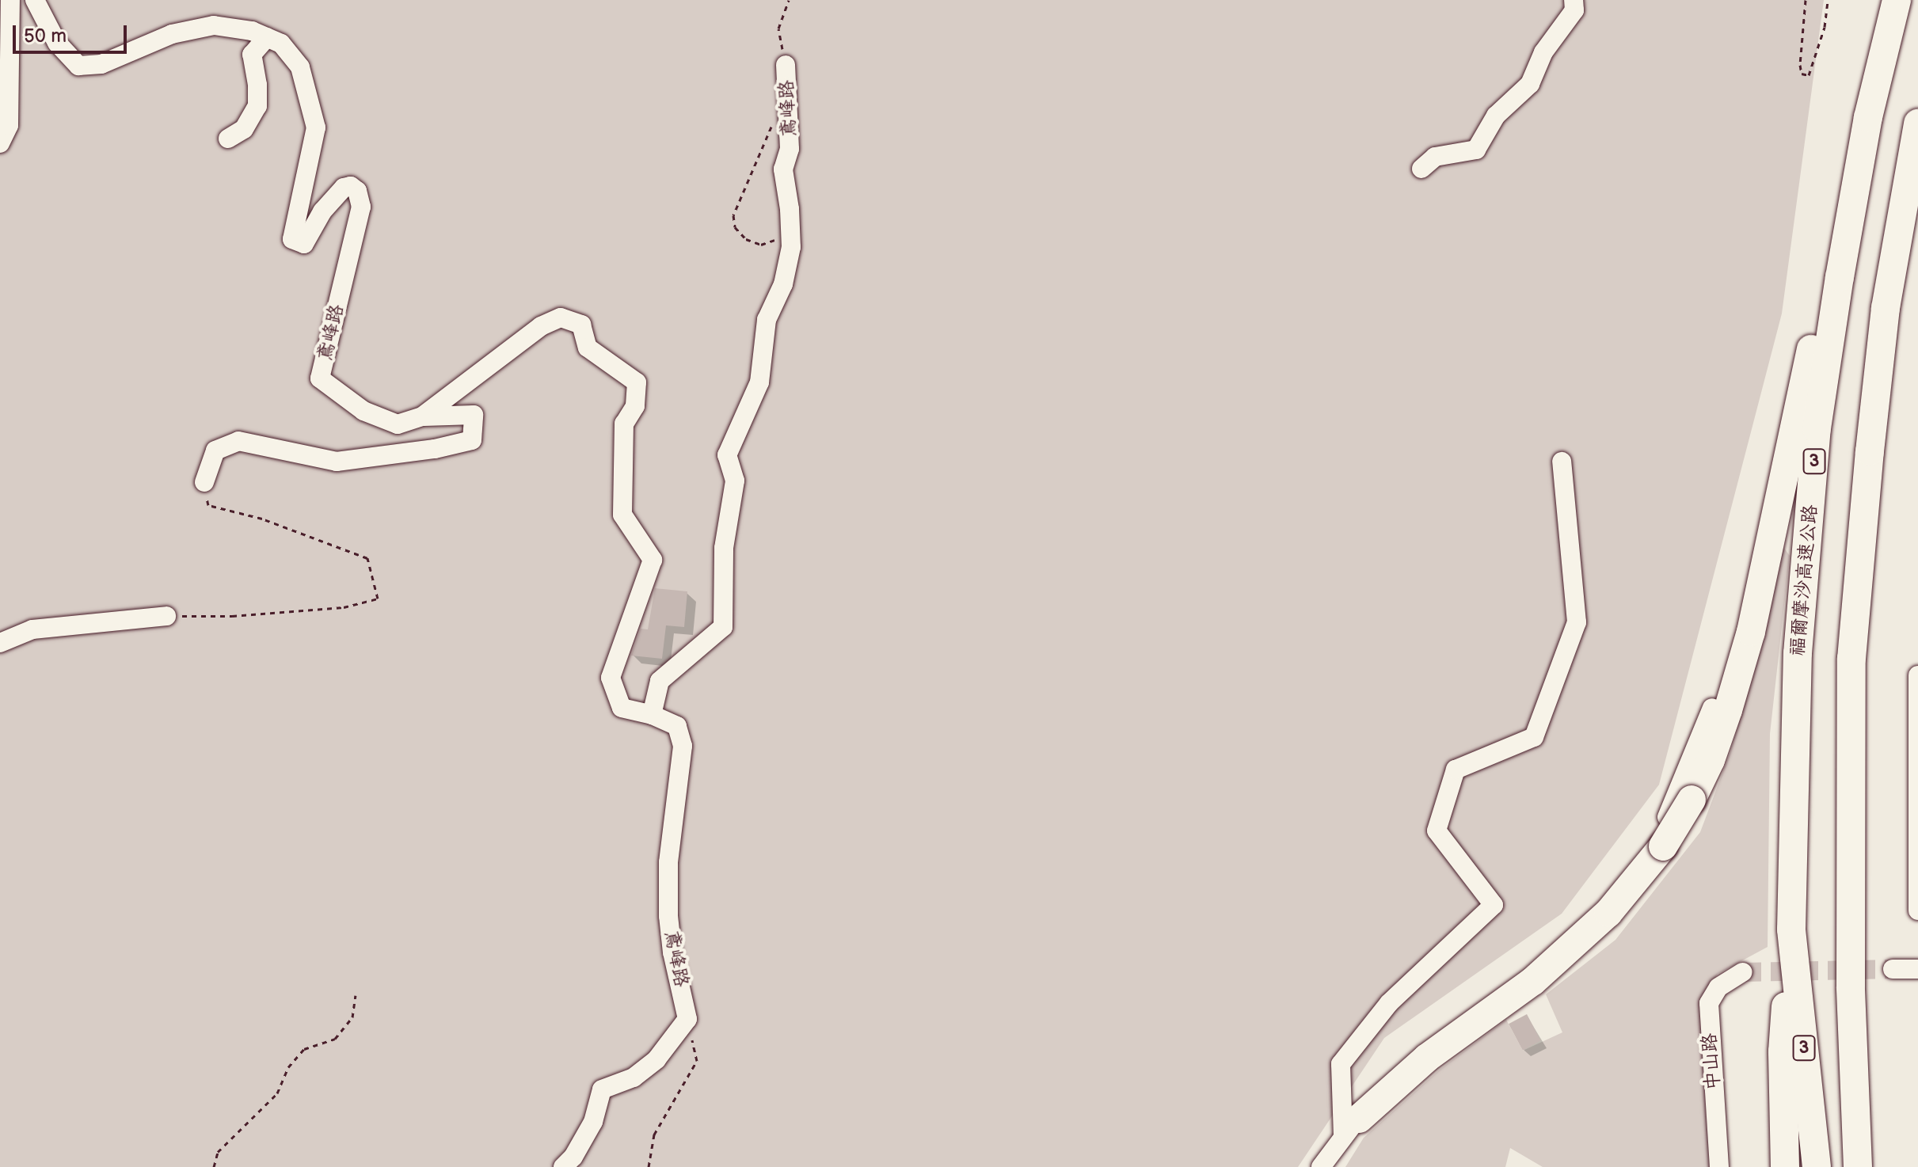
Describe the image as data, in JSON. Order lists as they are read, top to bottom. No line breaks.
{"streets":{"highway":["3","福爾摩沙高速公路"],"street":["鳶峰路","中山路"]},"scale_bar":"50 m"}
